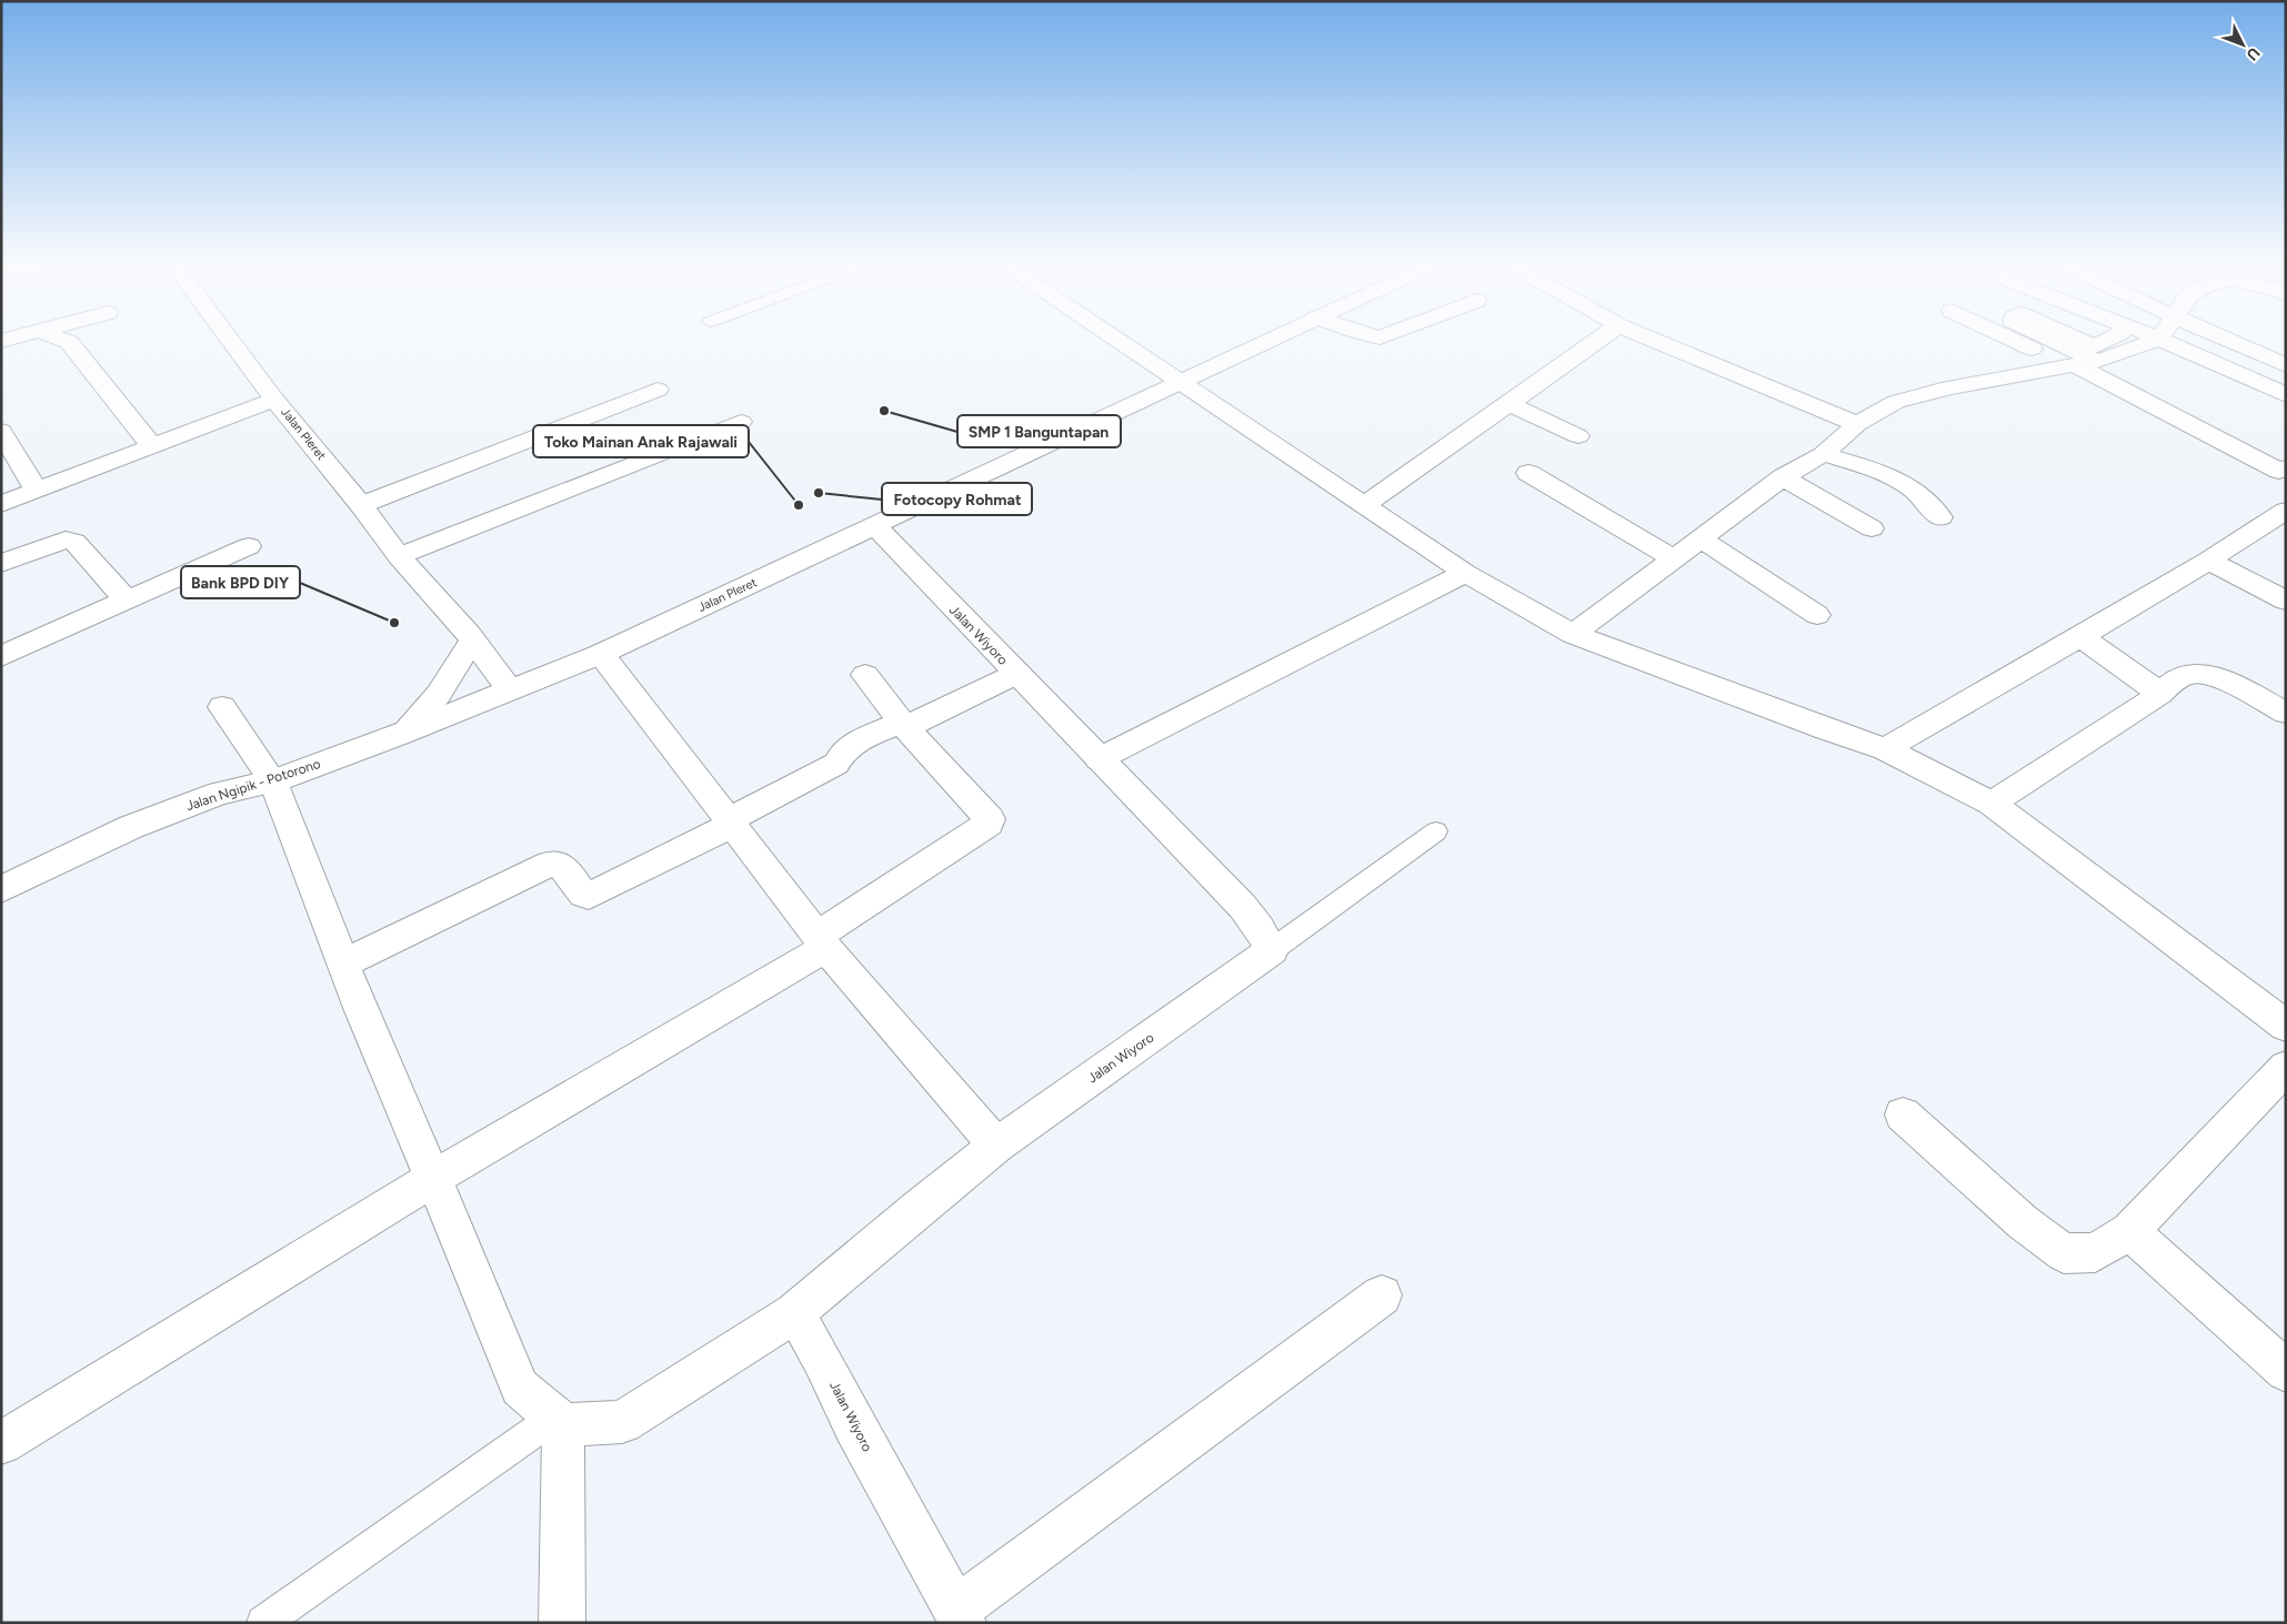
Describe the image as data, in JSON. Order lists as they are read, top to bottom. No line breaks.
{"streets":{"street":["Jalan Pleret","Jalan Wiyoro","Jalan Ngipik - Potorono"]},"crossings":[["Jalan Pleret","Jalan Wiyoro"],["Jalan Pleret","Jalan Ngipik - Potorono"]],"places":["SMP 1 Banguntapan","Fotocopy Rohmat","Toko Mainan Anak Rajawali","Bank BPD DIY"],"north":"bottom right"}
